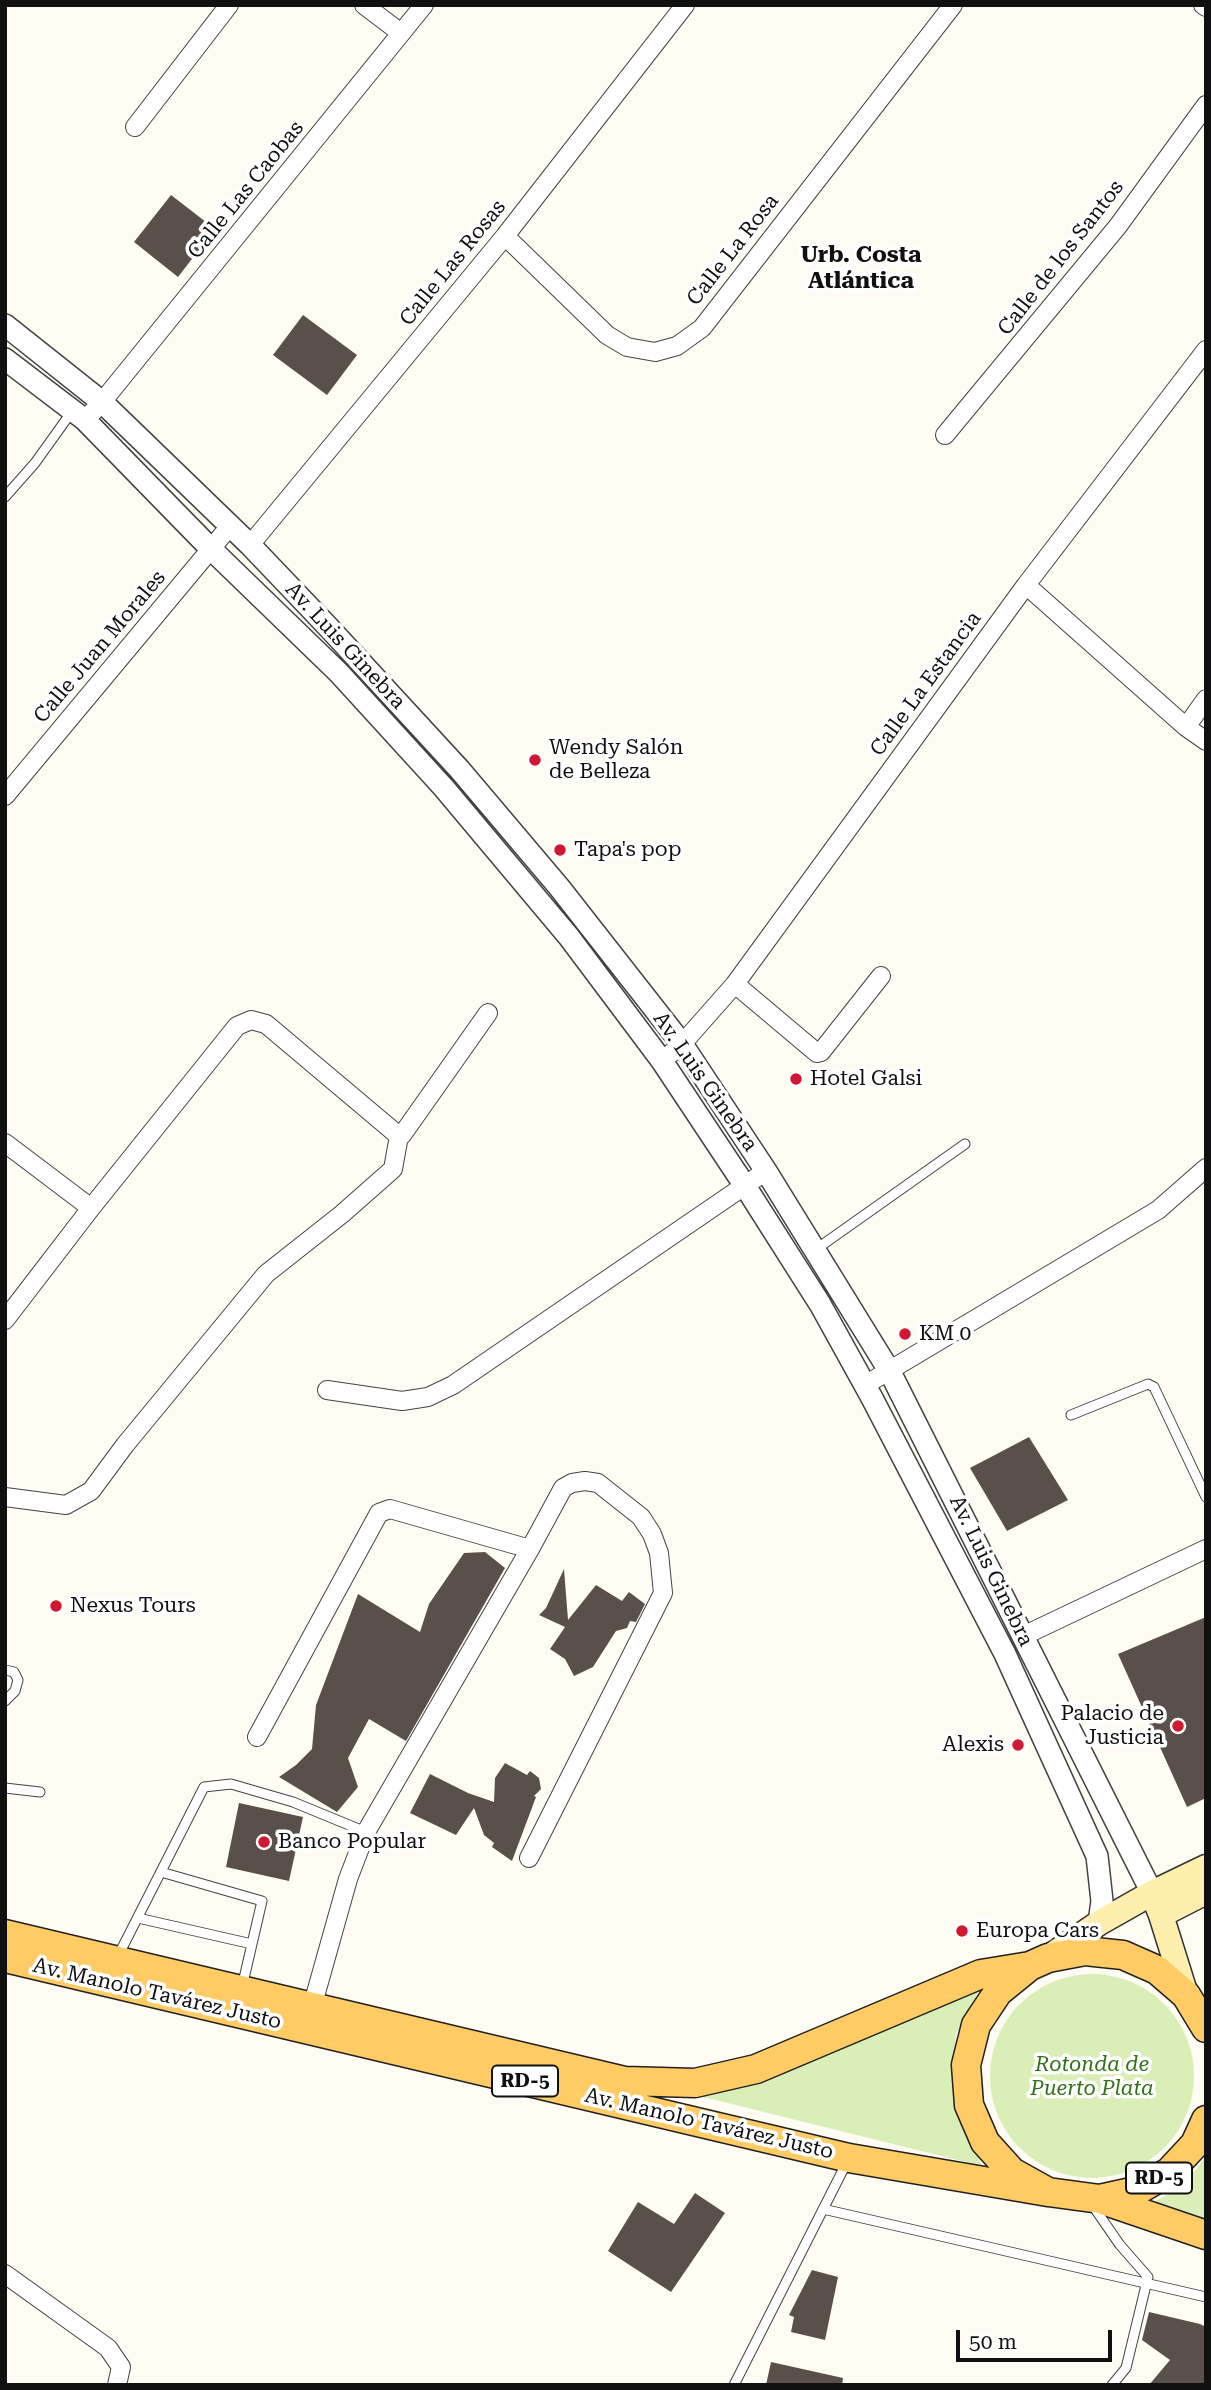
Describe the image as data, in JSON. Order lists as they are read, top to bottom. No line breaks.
{"streets":{"main road":["Av. Luis Ginebra","Av. Manolo Tavárez Justo","RD-5"],"street":["Calle Las Caobas","Calle La Rosa","Calle de los Santos","Calle Las Rosas","Calle Juan Morales","Calle La Estancia"]},"crossings":[["Calle Las Caobas","Av. Luis Ginebra"],["Calle La Rosa","Calle Las Rosas"],["Calle Las Rosas","Av. Luis Ginebra"],["Av. Luis Ginebra","Calle Juan Morales"],["Av. Luis Ginebra","Calle La Estancia"],["Av. Luis Ginebra","RD-5"],["Av. Manolo Tavárez Justo","RD-5"]],"districts":["Urb. Costa Atlántica"],"parks":["Rotonda de Puerto Plata"],"places":["Wendy Salón de Belleza","Tapa's pop","Hotel Galsi","KM 0","Nexus Tours","Palacio de Justicia","Alexis","Banco Popular","Europa Cars"],"scale_bar":"50 m"}
